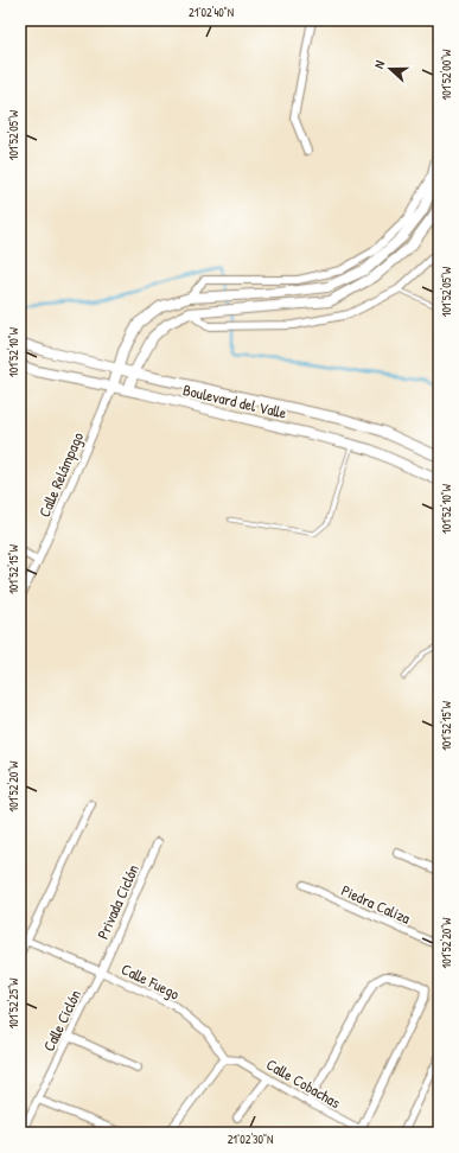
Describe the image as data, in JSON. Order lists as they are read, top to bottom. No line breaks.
{"streets":{"street":["Boulevard del Valle","Calle Relámpago","Privada Ciclón","Piedra Caliza","Calle Fuego","Calle Ciclón","Calle Cobachas"]},"crossings":[["Boulevard del Valle","Calle Relámpago"],["Privada Ciclón","Calle Fuego"],["Privada Ciclón","Calle Ciclón"],["Calle Fuego","Calle Ciclón"],["Calle Fuego","Calle Cobachas"]],"north":"left","coordinates":["21°02'40\"N","101°52'00\"W","101°52'05\"W","101°52'10\"W","101°52'15\"W","101°52'20\"W","101°52'25\"W","21°02'30\"N"]}
